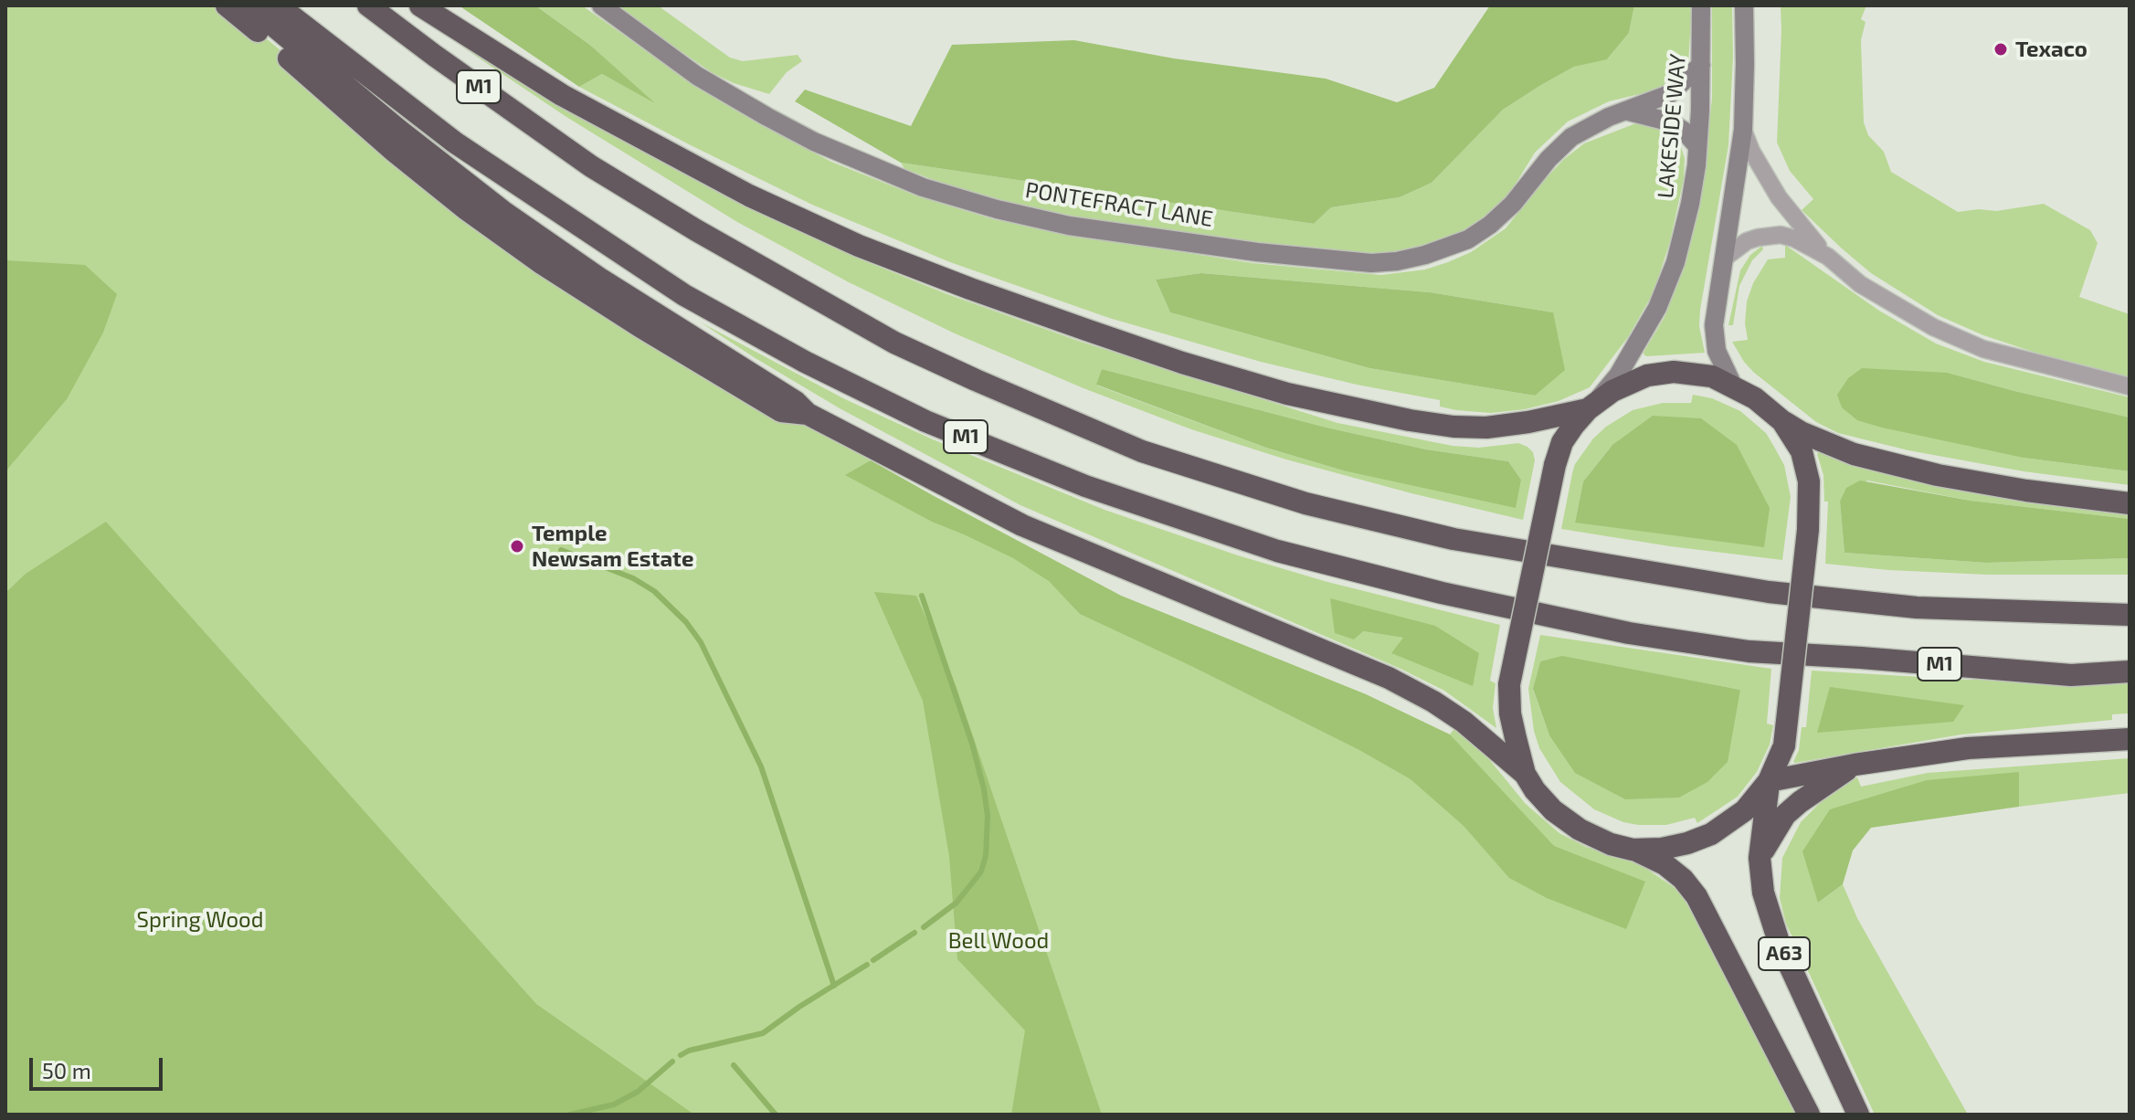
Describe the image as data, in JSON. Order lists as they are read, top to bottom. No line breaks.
{"streets":{"highway":["M1","A63"],"street":["LAKESIDE WAY","PONTEFRACT LANE"]},"crossings":[["M1","LAKESIDE WAY"],["LAKESIDE WAY","PONTEFRACT LANE"]],"parks":["Spring Wood","Bell Wood"],"places":["Texaco","Temple Newsam Estate"],"scale_bar":"50 m"}
